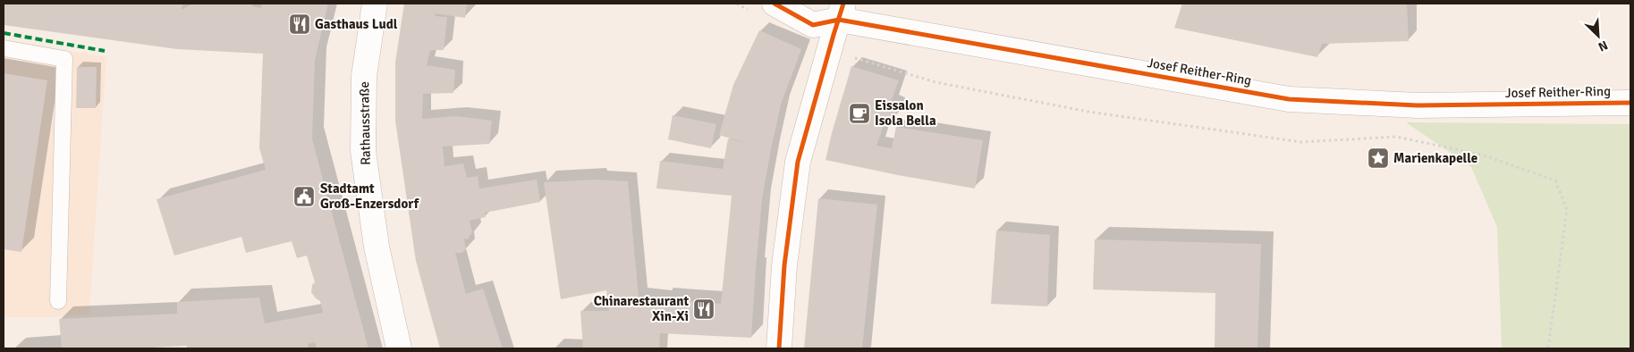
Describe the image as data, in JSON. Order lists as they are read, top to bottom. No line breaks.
{"streets":{"street":["Josef Reither-Ring","Rathausstraße"]},"places":{"restaurant":["Gasthaus Ludl","Chinarestaurant Xin-Xi"],"cafe":["Eissalon Isola Bella"],"place":["Marienkapelle"],"public building":["Stadtamt Groß-Enzersdorf"]},"north":"bottom right"}
